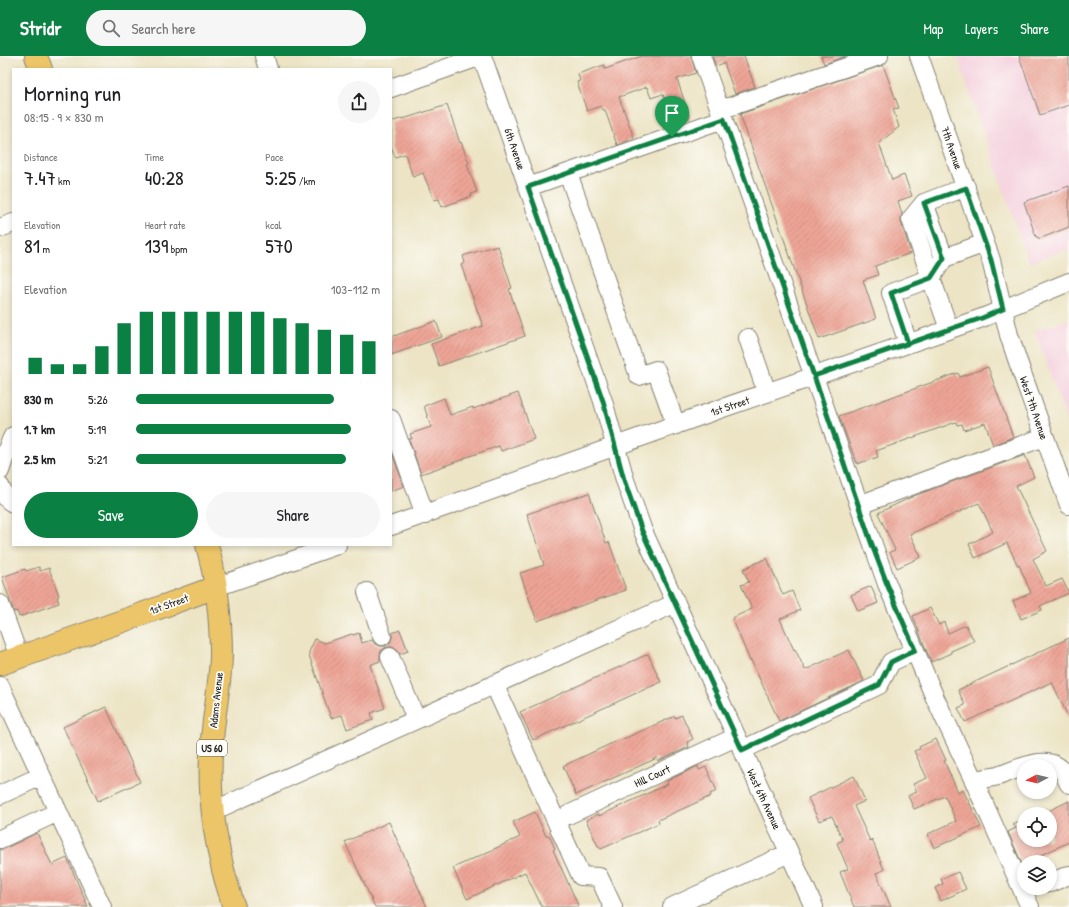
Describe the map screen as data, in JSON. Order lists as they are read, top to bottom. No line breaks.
{"streets":{"main road":["1st Street","Adams Avenue","US 60"],"street":["7th Avenue","6th Avenue","West 7th Avenue","Hill Court","West 6th Avenue"]},"crossings":[["7th Avenue","1st Street"],["7th Avenue","West 7th Avenue"],["6th Avenue","1st Street"],["6th Avenue","West 6th Avenue"],["1st Street","West 7th Avenue"],["1st Street","Adams Avenue"],["1st Street","US 60"],["1st Street","West 6th Avenue"],["Adams Avenue","US 60"],["Hill Court","West 6th Avenue"]],"north":"left","page":{"header":"Stridr","search":"Search here","nav":["Map","Layers","Share"],"heading":["Morning run","08:15 · 9 × 830 m"],"stats":[["Distance","7.47 km"],["Time","40:28"],["Pace","5:25 /km"],["Elevation","81 m"],["Heart rate","139 bpm"],["kcal","570"]],"chart":["Elevation","103–112 m"],"list":[{"name":"830 m","note":"5:26"},{"name":"1.7 km","note":"5:19"},{"name":"2.5 km","note":"5:21"}],"buttons":["Save","Share"]}}
